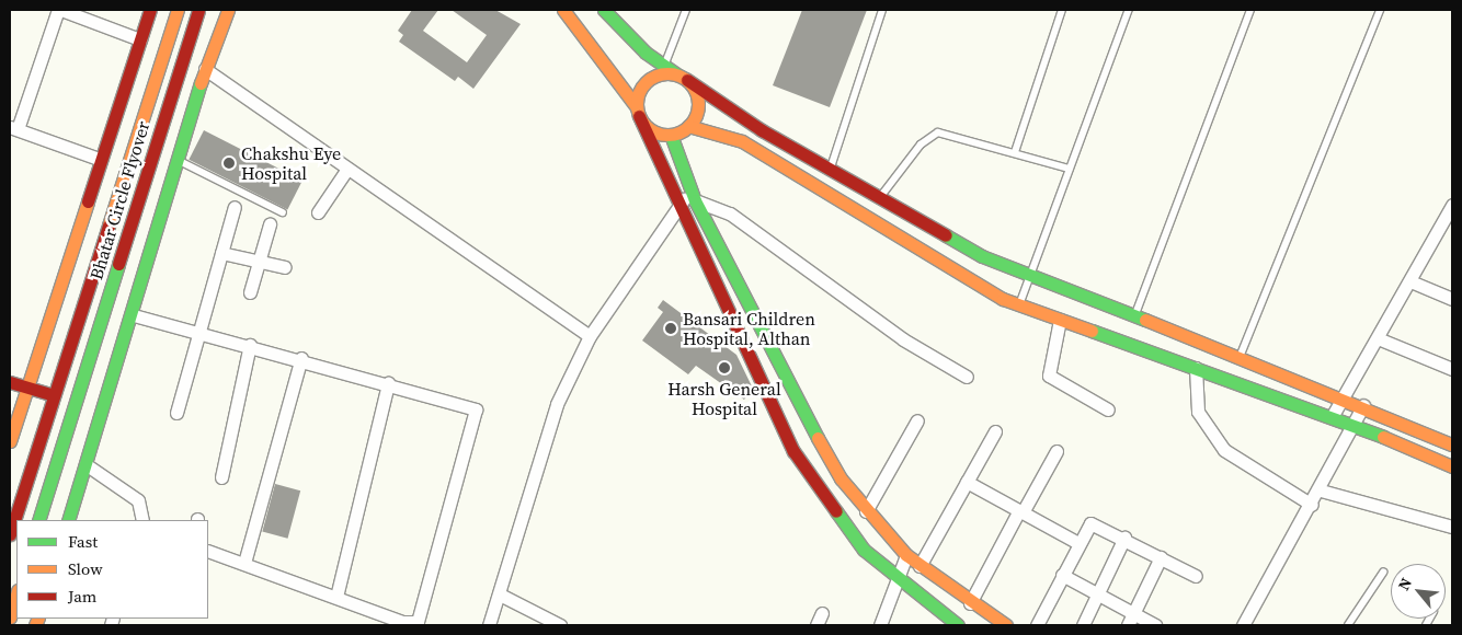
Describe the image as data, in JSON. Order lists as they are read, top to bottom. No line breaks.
{"streets":{"street":["Bhatar Circle Flyover"]},"places":["Chakshu Eye Hospital","Bansari Children Hospital, Althan","Harsh General Hospital"],"legend":["Fast","Slow","Jam"],"north":"top left"}
